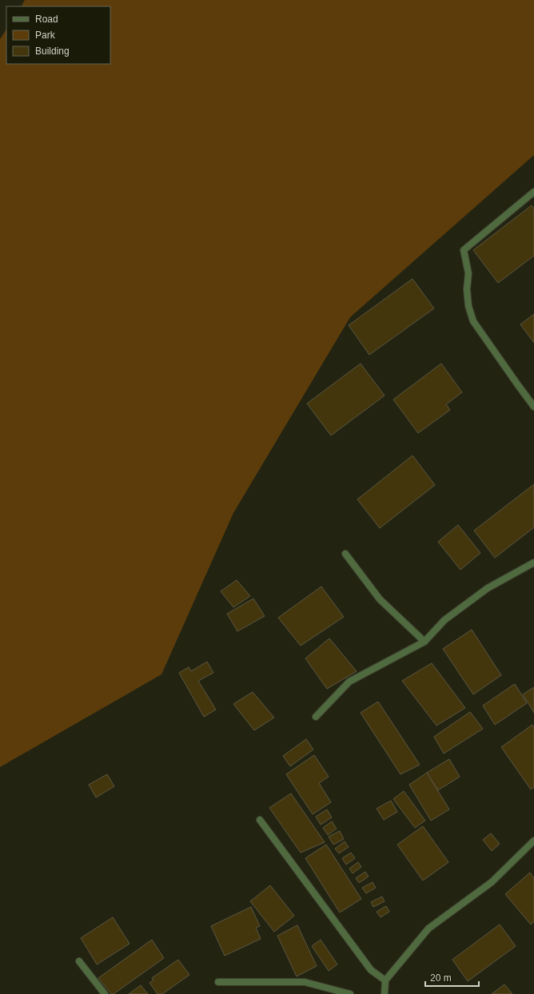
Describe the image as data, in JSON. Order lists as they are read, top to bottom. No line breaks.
{"legend":["Road","Park","Building"],"scale_bar":"20 m"}
